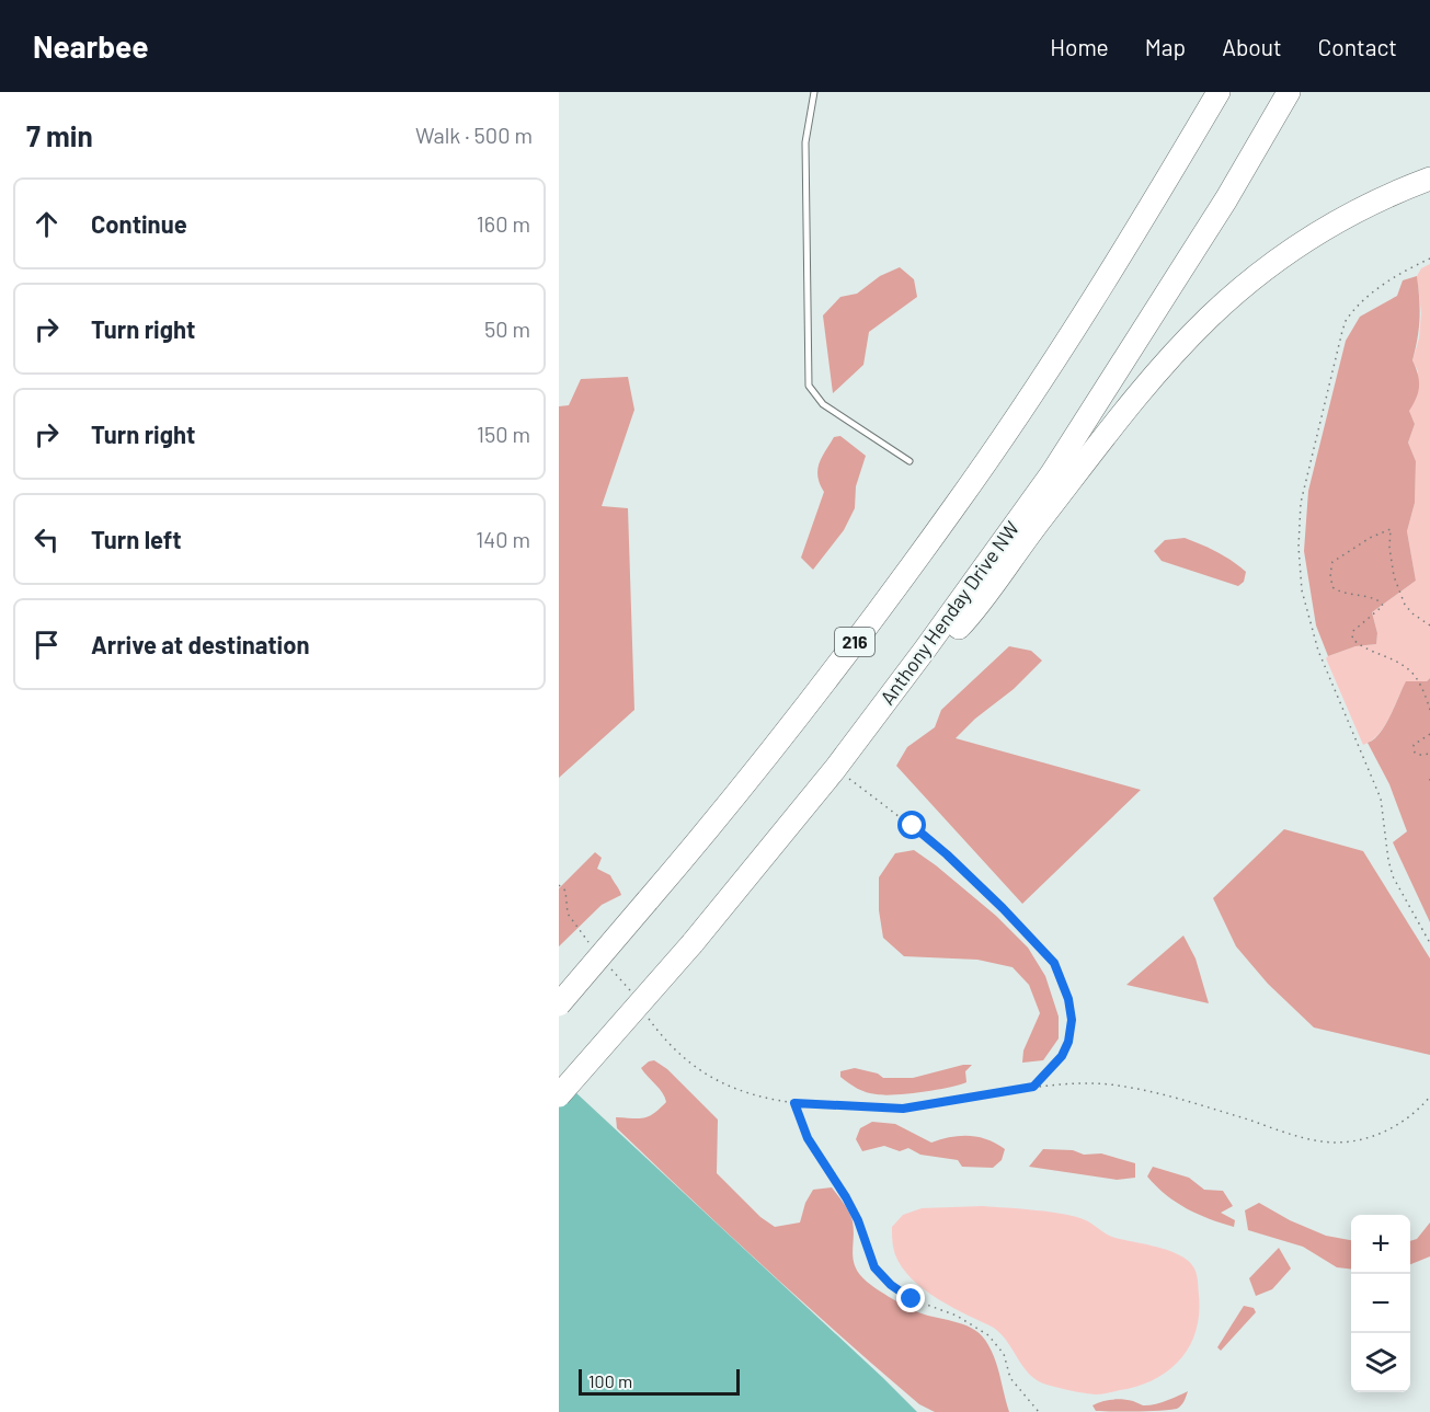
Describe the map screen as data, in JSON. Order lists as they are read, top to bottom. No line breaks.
{"streets":{"highway":["Anthony Henday Drive NW","216"]},"scale_bar":"100 m","page":{"header":"Nearbee","nav":["Home","Map","About","Contact"],"heading":["7 min","Walk · 500 m"],"list":[["Continue","160 m"],["Turn right","50 m"],["Turn right","150 m"],["Turn left","140 m"],"Arrive at destination"],"map_buttons":["+","−"],"scale":"100 m"}}
